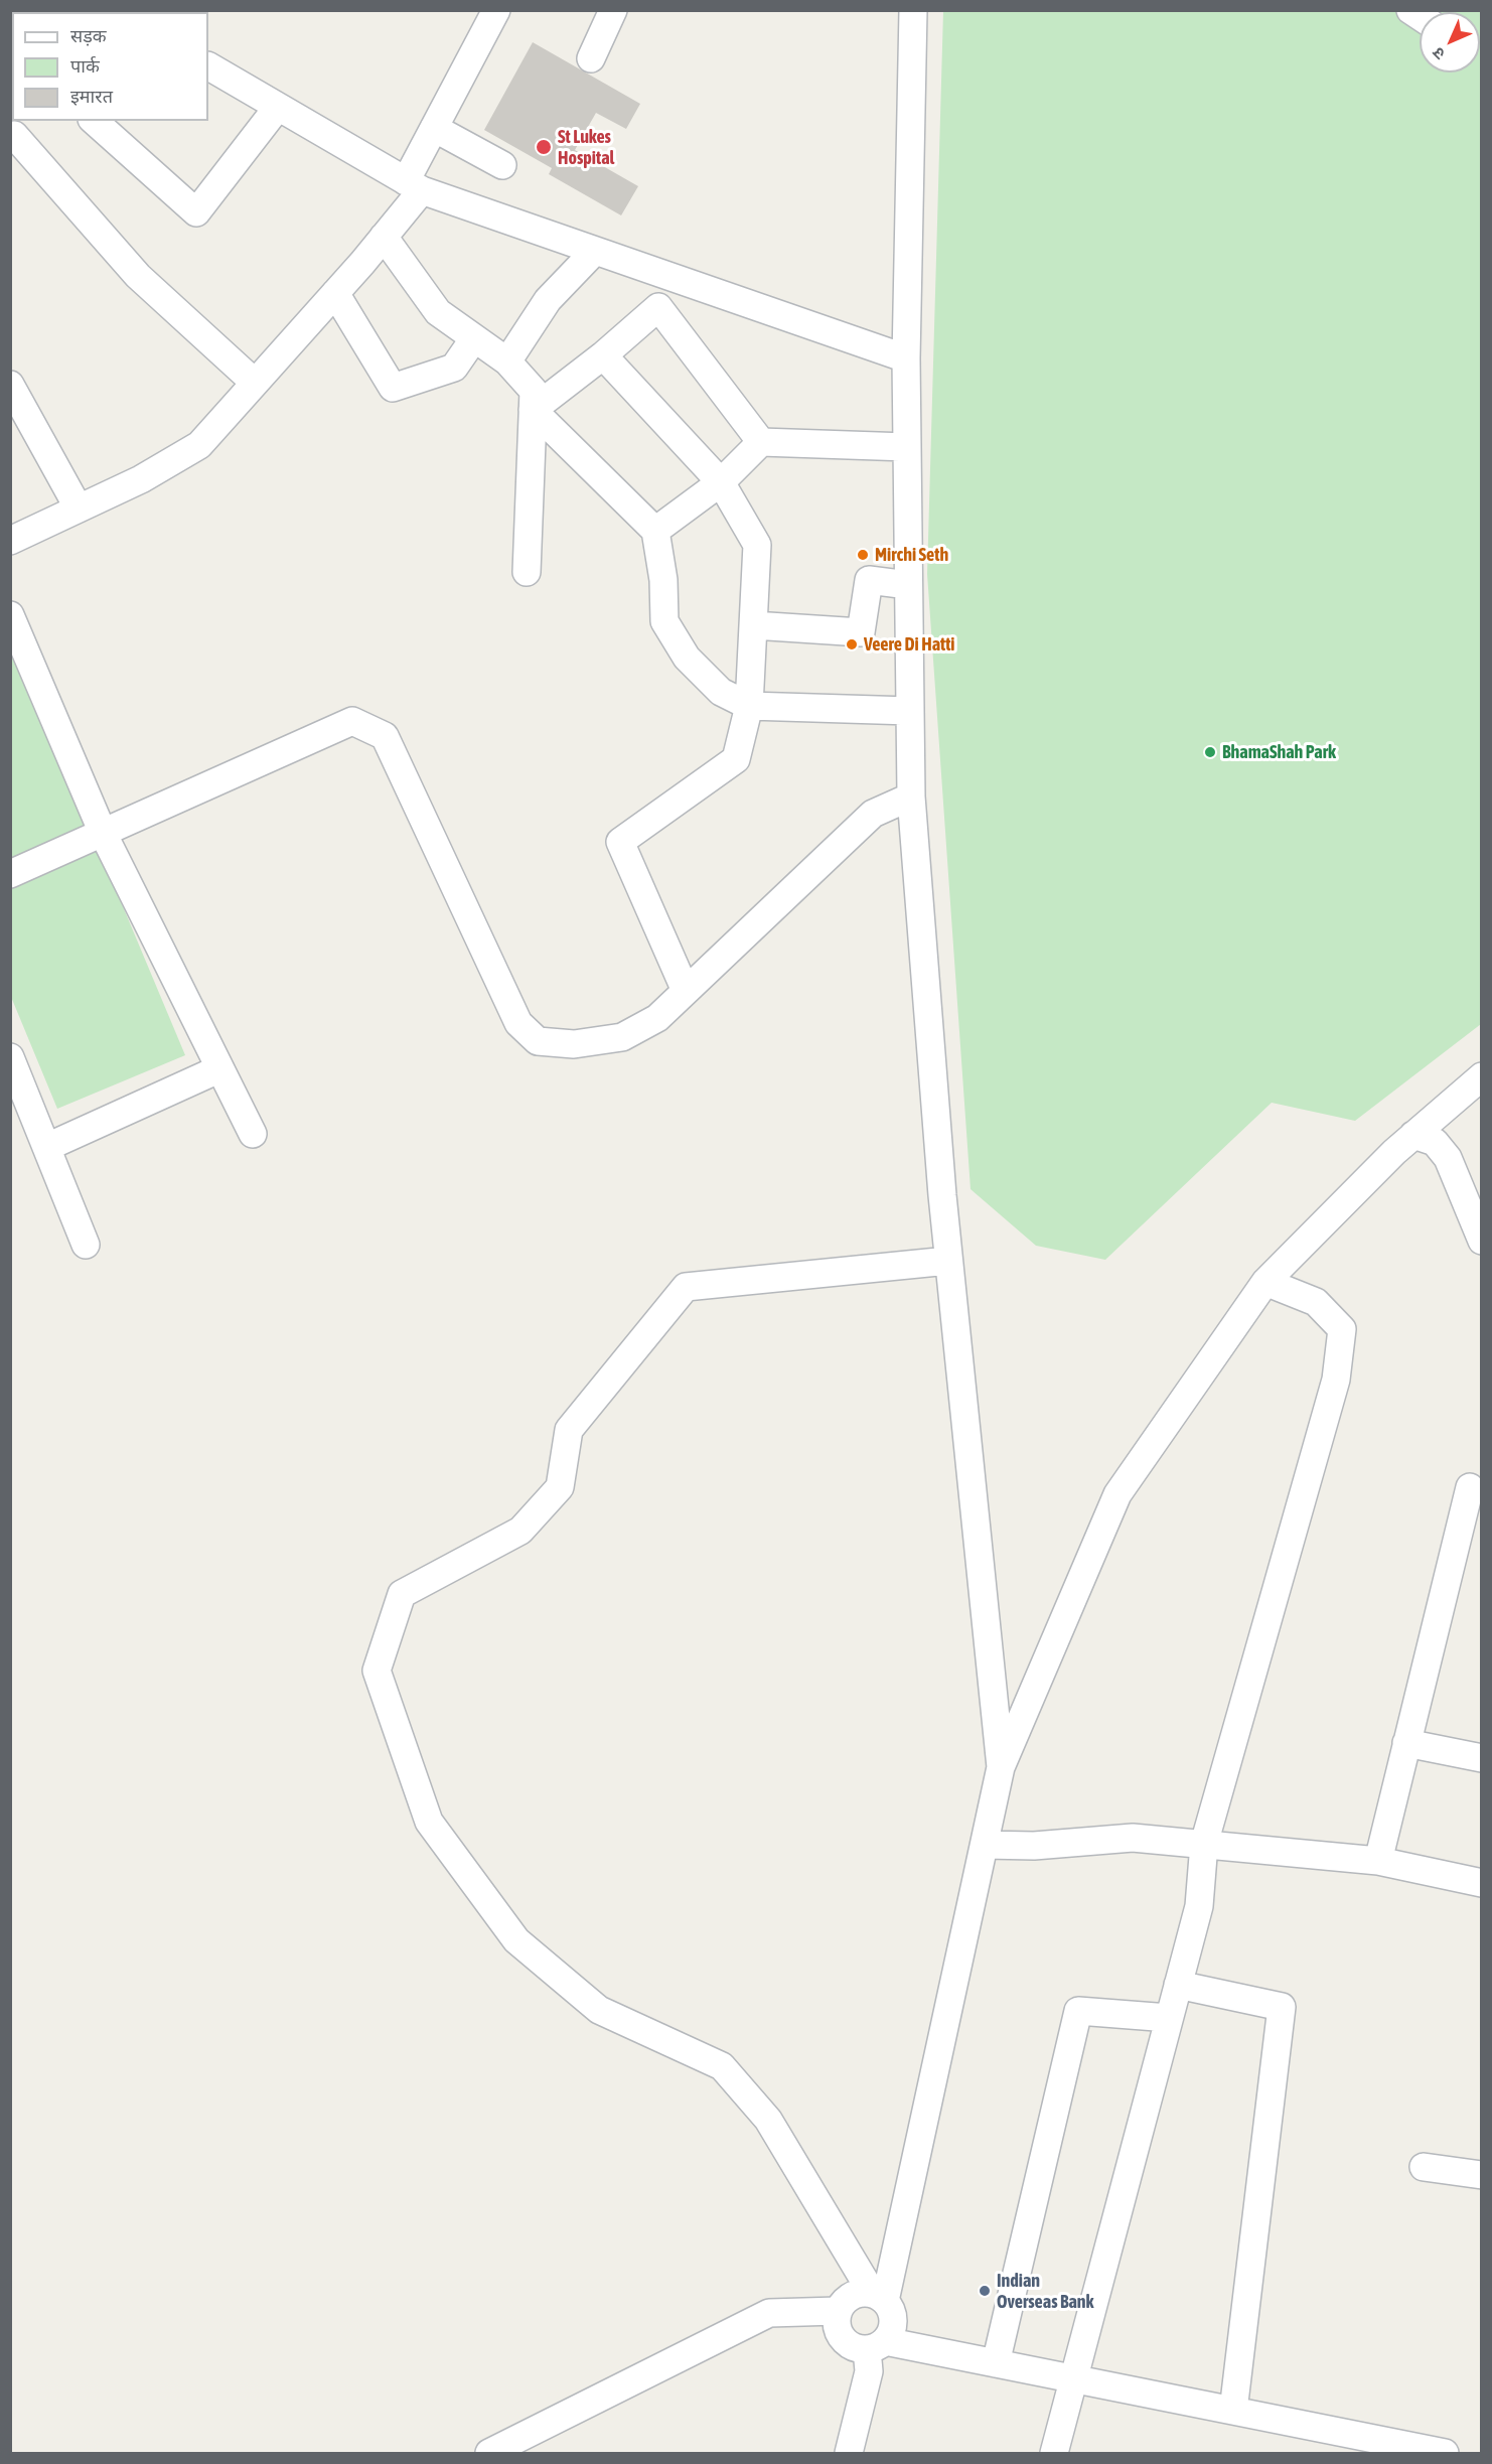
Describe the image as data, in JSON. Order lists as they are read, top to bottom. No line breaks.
{"places":["St Lukes Hospital","Mirchi Seth","Veere Di Hatti","BhamaShah Park","Indian Overseas Bank"],"legend":["सड़क","पार्क","इमारत"],"north":"bottom left"}
